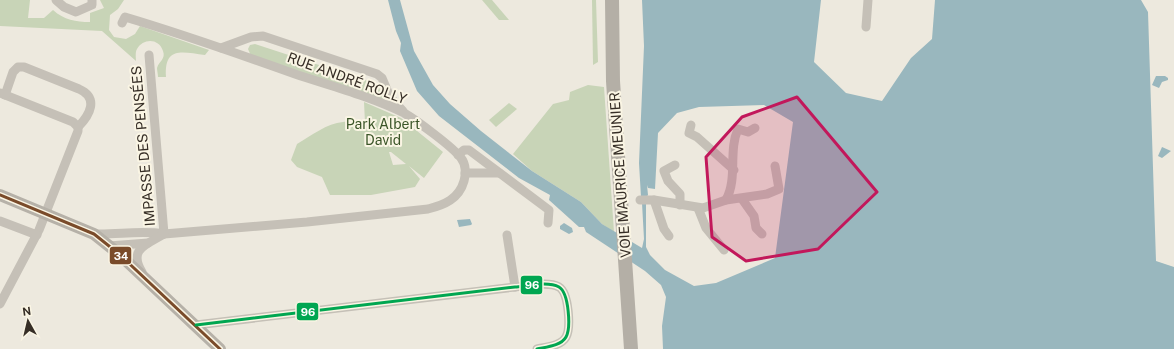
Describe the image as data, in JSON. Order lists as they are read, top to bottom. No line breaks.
{"streets":{"main road":["VOIE MAURICE MEUNIER"],"street":["RUE ANDRÉ ROLLY","IMPASSE DES PENSÉES"]},"parks":["Park Albert David"],"lines":["transit line 34","transit line 96"],"north":"top"}
